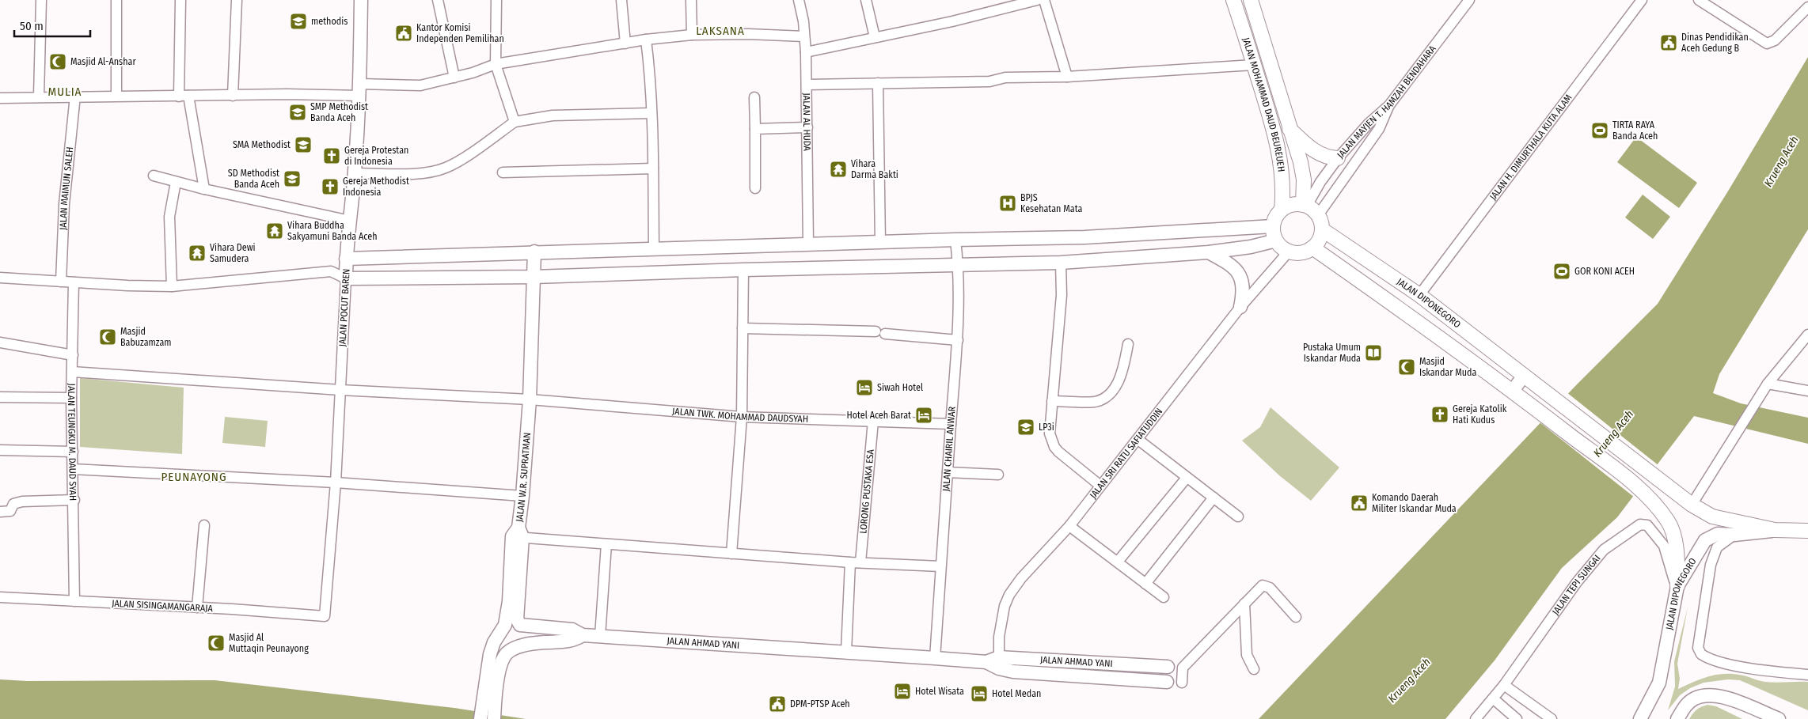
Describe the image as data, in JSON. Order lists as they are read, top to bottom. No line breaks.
{"streets":{"highway":["JALAN MOHAMMAD DAUD BEUREUEH","JALAN DIPONEGORO"],"main road":["JALAN POCUT BAREN","JALAN W.R. SUPRATMAN","JALAN AHMAD YANI"],"street":["JALAN MAYJEN T. HAMZAH BENDAHARA","JALAN AL HUDA","JALAN H. DIMURTHALA KUTA ALAM","JALAN MAIMUN SALEH","JALAN TWK. MOHAMMAD DAUDSYAH","JALAN TEUNGKU M. DAUD SYAH","JALAN CHAIRIL ANWAR","JALAN SRI RATU SAFIATUDDIN","LORONG PUSTAKA ESA","JALAN TEPI SUNGAI","JALAN SISINGAMANGARAJA"]},"crossings":[["JALAN MAYJEN T. HAMZAH BENDAHARA","JALAN MOHAMMAD DAUD BEUREUEH"],["JALAN MAYJEN T. HAMZAH BENDAHARA","JALAN DIPONEGORO"],["JALAN MAYJEN T. HAMZAH BENDAHARA","JALAN SRI RATU SAFIATUDDIN"],["JALAN MOHAMMAD DAUD BEUREUEH","JALAN DIPONEGORO"],["JALAN MOHAMMAD DAUD BEUREUEH","JALAN SRI RATU SAFIATUDDIN"],["JALAN H. DIMURTHALA KUTA ALAM","JALAN DIPONEGORO"],["JALAN DIPONEGORO","JALAN SRI RATU SAFIATUDDIN"],["JALAN DIPONEGORO","JALAN TEPI SUNGAI"],["JALAN POCUT BAREN","JALAN TWK. MOHAMMAD DAUDSYAH"],["JALAN POCUT BAREN","JALAN SISINGAMANGARAJA"],["JALAN TWK. MOHAMMAD DAUDSYAH","JALAN TEUNGKU M. DAUD SYAH"],["JALAN TWK. MOHAMMAD DAUDSYAH","JALAN CHAIRIL ANWAR"],["JALAN TWK. MOHAMMAD DAUDSYAH","JALAN W.R. SUPRATMAN"],["JALAN TWK. MOHAMMAD DAUDSYAH","LORONG PUSTAKA ESA"],["JALAN TEUNGKU M. DAUD SYAH","JALAN SISINGAMANGARAJA"],["JALAN CHAIRIL ANWAR","JALAN AHMAD YANI"],["JALAN SRI RATU SAFIATUDDIN","JALAN AHMAD YANI"],["JALAN W.R. SUPRATMAN","JALAN AHMAD YANI"]],"districts":["LAKSANA","MULIA","PEUNAYONG"],"water":["Krueng Aceh"],"places":{"school or university":["methodis","SMP Methodist Banda Aceh","SMA Methodist","SD Methodist Banda Aceh","LP3i"],"public building":["Kantor Komisi Independen Pemilihan","Dinas Pendidikan Aceh Gedung B","Komando Daerah Militer Iskandar Muda","DPM-PTSP Aceh"],"mosque":["Masjid Al-Anshar","Masjid Babuzamzam","Masjid Iskandar Muda","Masjid Al Muttaqin Peunayong"],"sports":["TIRTA RAYA Banda Aceh","GOR KONI ACEH"],"church":["Gereja Protestan di Indonesia","Gereja Methodist Indonesia","Gereja Katolik Hati Kudus"],"temple":["Vihara Darma Bakti","Vihara Buddha Sakyamuni Banda Aceh","Vihara Dewi Samudera"],"hospital":["BPJS Kesehatan Mata"],"library":["Pustaka Umum Iskandar Muda"],"hotel":["Siwah Hotel","Hotel Aceh Barat","Hotel Wisata","Hotel Medan"]},"scale_bar":"50 m"}
